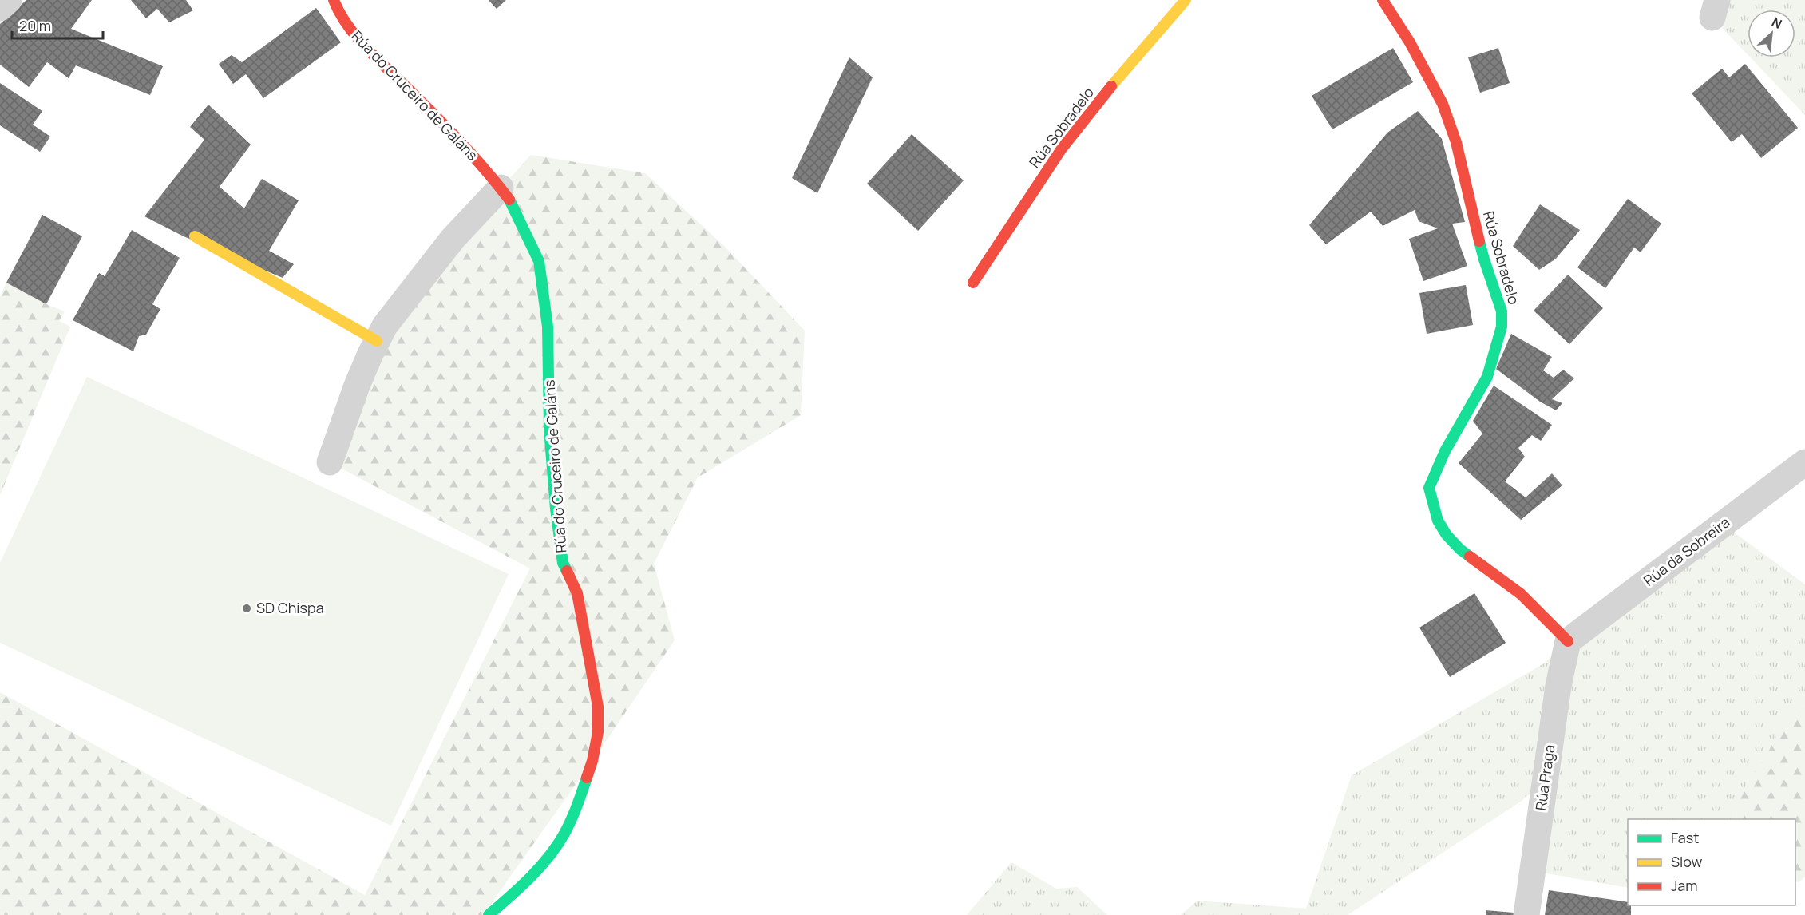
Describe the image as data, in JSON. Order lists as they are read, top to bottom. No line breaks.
{"streets":{"street":["Rúa do Cruceiro de Galáns","Rúa Sobradelo","Rúa da Sobreira","Rúa Praga"]},"crossings":[["Rúa Sobradelo","Rúa da Sobreira"],["Rúa Sobradelo","Rúa Praga"],["Rúa da Sobreira","Rúa Praga"]],"places":["SD Chispa"],"legend":["Fast","Slow","Jam"],"scale_bar":"20 m","north":"top right"}
